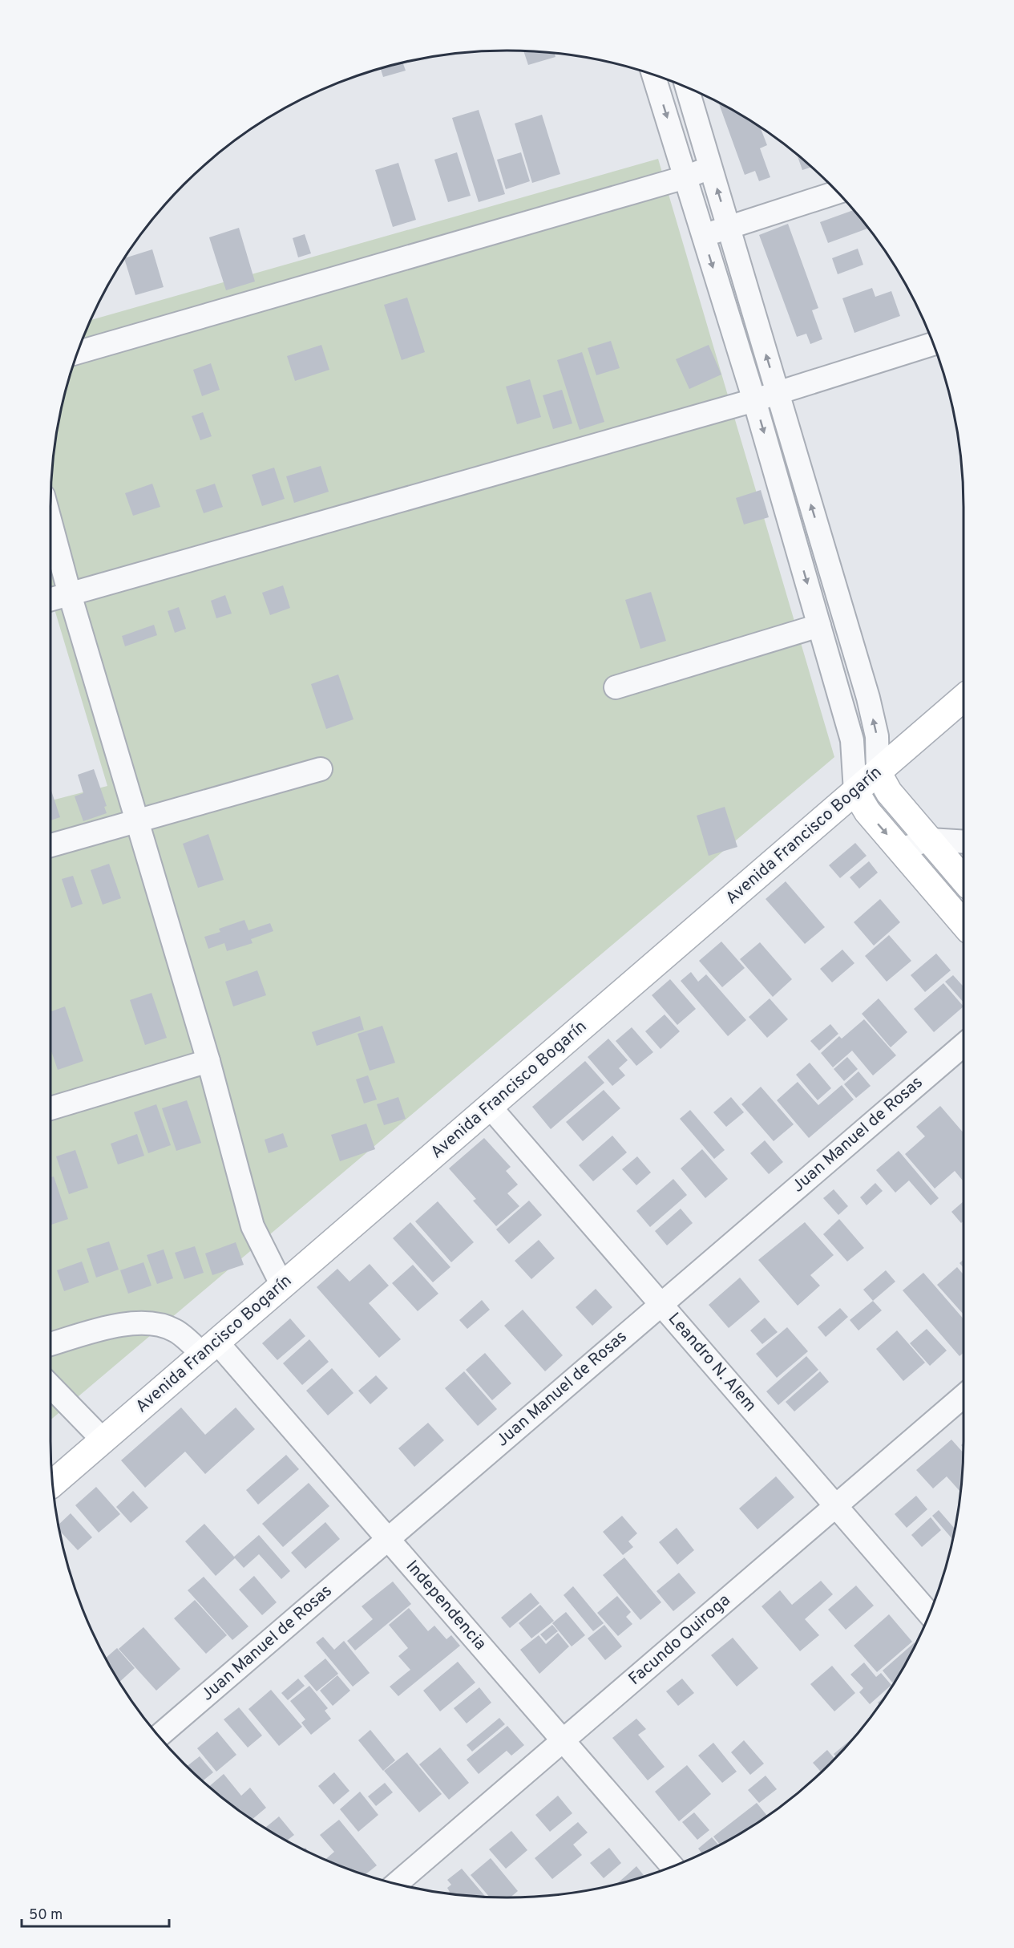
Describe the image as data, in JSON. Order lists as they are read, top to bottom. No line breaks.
{"streets":{"street":["Avenida Francisco Bogarín","Juan Manuel de Rosas","Leandro N. Alem","Independencia","Facundo Quiroga"]},"crossings":[["Avenida Francisco Bogarín","Leandro N. Alem"],["Avenida Francisco Bogarín","Independencia"],["Juan Manuel de Rosas","Leandro N. Alem"],["Juan Manuel de Rosas","Independencia"],["Leandro N. Alem","Facundo Quiroga"],["Independencia","Facundo Quiroga"]],"scale_bar":"50 m"}
